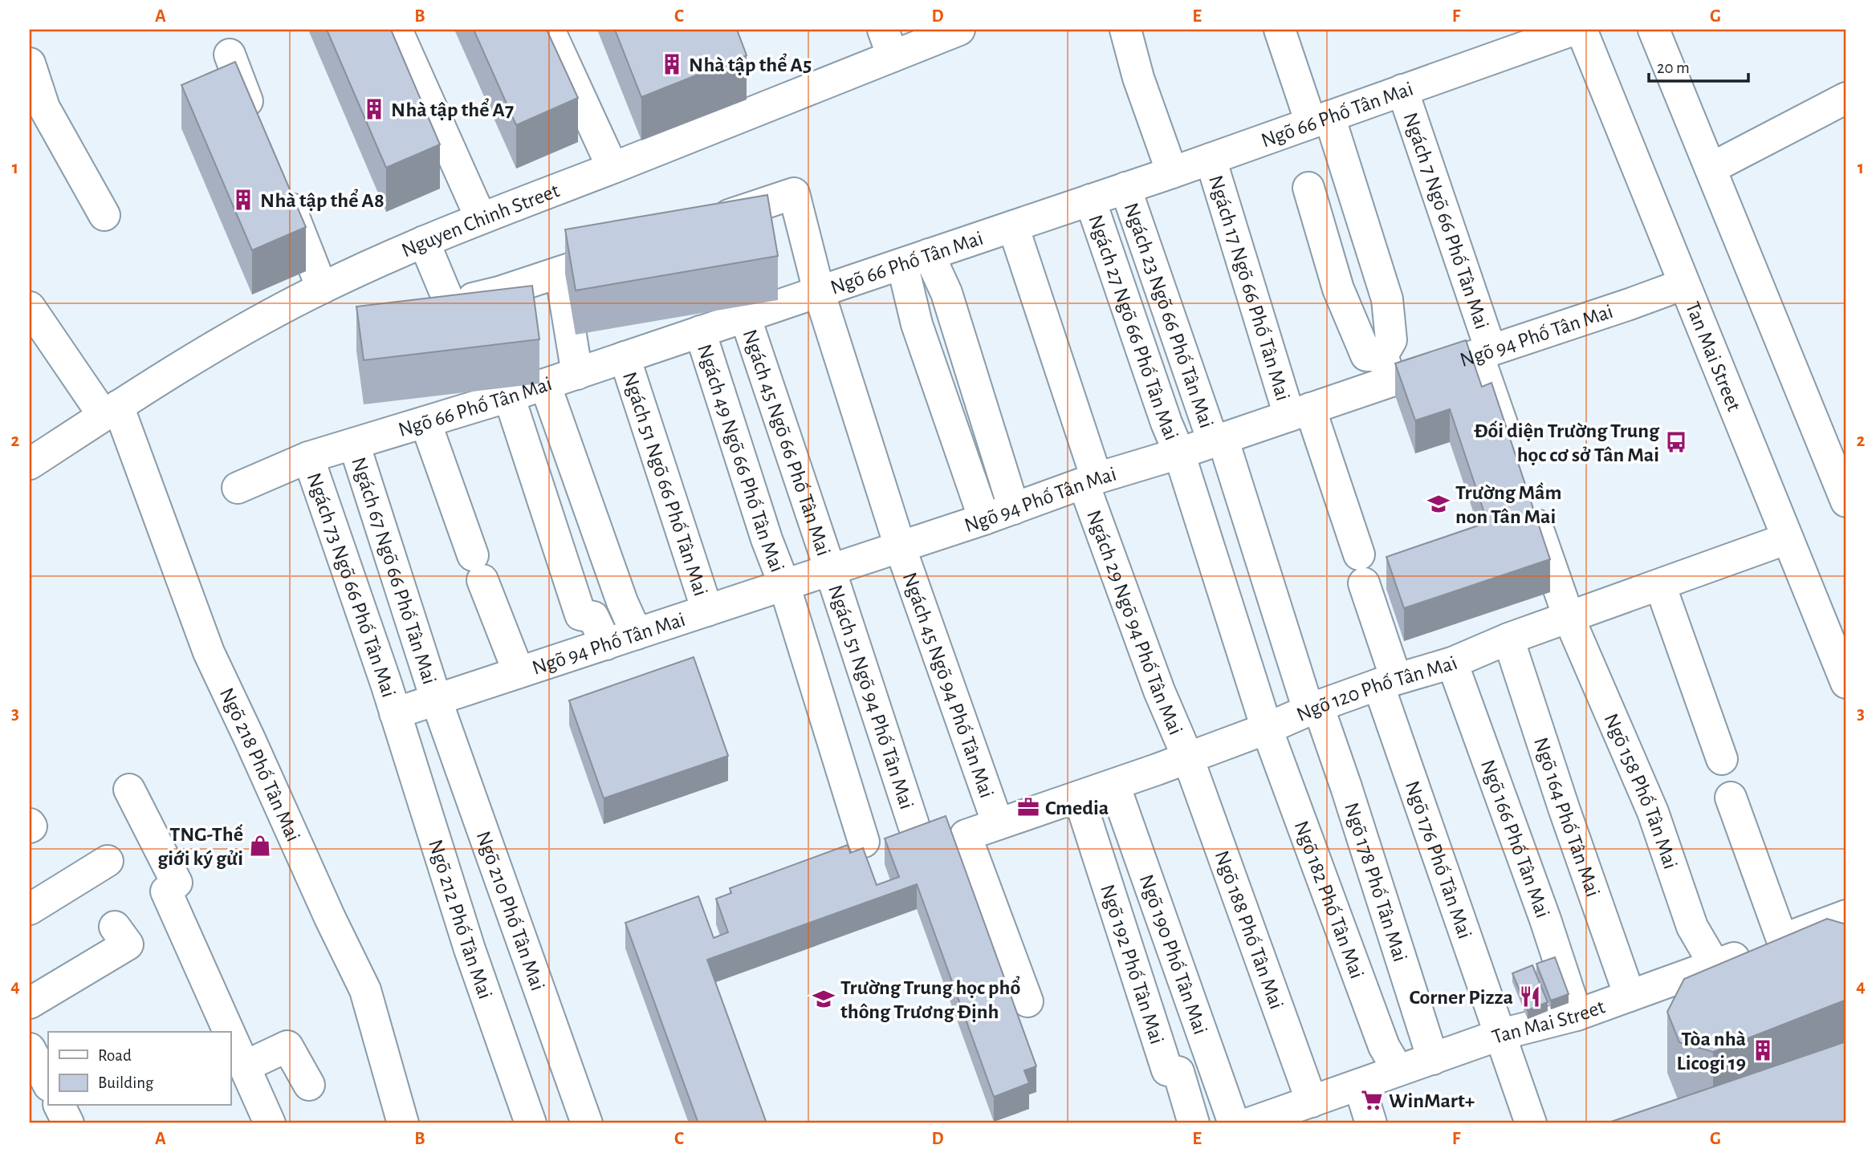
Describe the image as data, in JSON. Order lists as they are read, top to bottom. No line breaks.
{"streets":{"street":["Ngõ 66 Phố Tân Mai","Nguyen Chinh Street","Ngách 7 Ngõ 66 Phố Tân Mai","Ngách 17 Ngõ 66 Phố Tân Mai","Ngách 23 Ngõ 66 Phố Tân Mai","Ngách 27 Ngõ 66 Phố Tân Mai","Ngõ 94 Phố Tân Mai","Tan Mai Street","Ngách 45 Ngõ 66 Phố Tân Mai","Ngách 49 Ngõ 66 Phố Tân Mai","Ngách 51 Ngõ 66 Phố Tân Mai","Ngách 67 Ngõ 66 Phố Tân Mai","Ngách 73 Ngõ 66 Phố Tân Mai","Ngách 29 Ngõ 94 Phố Tân Mai","Ngách 45 Ngõ 94 Phố Tân Mai","Ngõ 120 Phố Tân Mai","Ngách 51 Ngõ 94 Phố Tân Mai","Ngõ 218 Phố Tân Mai","Ngõ 158 Phố Tân Mai","Ngõ 164 Phố Tân Mai","Ngõ 166 Phố Tân Mai","Ngõ 176 Phố Tân Mai","Ngõ 178 Phố Tân Mai","Ngõ 182 Phố Tân Mai","Ngõ 210 Phố Tân Mai","Ngõ 212 Phố Tân Mai","Ngõ 188 Phố Tân Mai","Ngõ 190 Phố Tân Mai","Ngõ 192 Phố Tân Mai"]},"crossings":[["Ngõ 66 Phố Tân Mai","Ngách 7 Ngõ 66 Phố Tân Mai"],["Ngõ 66 Phố Tân Mai","Ngách 17 Ngõ 66 Phố Tân Mai"],["Ngõ 66 Phố Tân Mai","Ngách 23 Ngõ 66 Phố Tân Mai"],["Ngõ 66 Phố Tân Mai","Ngách 27 Ngõ 66 Phố Tân Mai"],["Ngõ 66 Phố Tân Mai","Ngách 45 Ngõ 66 Phố Tân Mai"],["Ngõ 66 Phố Tân Mai","Ngách 49 Ngõ 66 Phố Tân Mai"],["Ngõ 66 Phố Tân Mai","Ngách 51 Ngõ 66 Phố Tân Mai"],["Ngõ 66 Phố Tân Mai","Ngách 67 Ngõ 66 Phố Tân Mai"],["Ngõ 66 Phố Tân Mai","Ngách 73 Ngõ 66 Phố Tân Mai"],["Ngõ 66 Phố Tân Mai","Ngách 29 Ngõ 94 Phố Tân Mai"],["Ngõ 66 Phố Tân Mai","Ngách 45 Ngõ 94 Phố Tân Mai"],["Nguyen Chinh Street","Ngõ 218 Phố Tân Mai"],["Ngách 7 Ngõ 66 Phố Tân Mai","Ngõ 94 Phố Tân Mai"],["Ngách 17 Ngõ 66 Phố Tân Mai","Ngõ 94 Phố Tân Mai"],["Ngách 17 Ngõ 66 Phố Tân Mai","Ngõ 176 Phố Tân Mai"],["Ngách 23 Ngõ 66 Phố Tân Mai","Ngõ 94 Phố Tân Mai"],["Ngách 23 Ngõ 66 Phố Tân Mai","Ngõ 120 Phố Tân Mai"],["Ngách 23 Ngõ 66 Phố Tân Mai","Ngõ 178 Phố Tân Mai"],["Ngách 27 Ngõ 66 Phố Tân Mai","Ngõ 94 Phố Tân Mai"],["Ngách 27 Ngõ 66 Phố Tân Mai","Ngõ 120 Phố Tân Mai"],["Ngách 27 Ngõ 66 Phố Tân Mai","Ngõ 182 Phố Tân Mai"],["Ngõ 94 Phố Tân Mai","Tan Mai Street"],["Ngõ 94 Phố Tân Mai","Ngách 45 Ngõ 66 Phố Tân Mai"],["Ngõ 94 Phố Tân Mai","Ngách 49 Ngõ 66 Phố Tân Mai"],["Ngõ 94 Phố Tân Mai","Ngách 51 Ngõ 66 Phố Tân Mai"],["Ngõ 94 Phố Tân Mai","Ngách 67 Ngõ 66 Phố Tân Mai"],["Ngõ 94 Phố Tân Mai","Ngách 73 Ngõ 66 Phố Tân Mai"],["Ngõ 94 Phố Tân Mai","Ngách 29 Ngõ 94 Phố Tân Mai"],["Ngõ 94 Phố Tân Mai","Ngách 45 Ngõ 94 Phố Tân Mai"],["Ngõ 94 Phố Tân Mai","Ngách 51 Ngõ 94 Phố Tân Mai"],["Ngõ 94 Phố Tân Mai","Ngõ 210 Phố Tân Mai"],["Ngõ 94 Phố Tân Mai","Ngõ 212 Phố Tân Mai"],["Tan Mai Street","Ngõ 120 Phố Tân Mai"],["Tan Mai Street","Ngõ 158 Phố Tân Mai"],["Tan Mai Street","Ngõ 164 Phố Tân Mai"],["Tan Mai Street","Ngõ 166 Phố Tân Mai"],["Tan Mai Street","Ngõ 176 Phố Tân Mai"],["Tan Mai Street","Ngõ 178 Phố Tân Mai"],["Tan Mai Street","Ngõ 182 Phố Tân Mai"],["Tan Mai Street","Ngõ 188 Phố Tân Mai"],["Ngách 45 Ngõ 66 Phố Tân Mai","Ngách 51 Ngõ 94 Phố Tân Mai"],["Ngách 67 Ngõ 66 Phố Tân Mai","Ngõ 210 Phố Tân Mai"],["Ngách 73 Ngõ 66 Phố Tân Mai","Ngõ 212 Phố Tân Mai"],["Ngách 29 Ngõ 94 Phố Tân Mai","Ngõ 120 Phố Tân Mai"],["Ngách 29 Ngõ 94 Phố Tân Mai","Ngõ 188 Phố Tân Mai"],["Ngách 45 Ngõ 94 Phố Tân Mai","Ngõ 120 Phố Tân Mai"],["Ngõ 120 Phố Tân Mai","Ngõ 158 Phố Tân Mai"],["Ngõ 120 Phố Tân Mai","Ngõ 164 Phố Tân Mai"],["Ngõ 120 Phố Tân Mai","Ngõ 166 Phố Tân Mai"],["Ngõ 120 Phố Tân Mai","Ngõ 176 Phố Tân Mai"],["Ngõ 120 Phố Tân Mai","Ngõ 178 Phố Tân Mai"],["Ngõ 120 Phố Tân Mai","Ngõ 182 Phố Tân Mai"],["Ngõ 120 Phố Tân Mai","Ngõ 188 Phố Tân Mai"],["Ngõ 120 Phố Tân Mai","Ngõ 190 Phố Tân Mai"],["Ngõ 120 Phố Tân Mai","Ngõ 192 Phố Tân Mai"]],"places":{"building":["Nhà tập thể A5","Nhà tập thể A7","Nhà tập thể A8","Tòa nhà Licogi 19"],"bus stop":["Đối diện Trường Trung học cơ sở Tân Mai"],"school or university":["Trường Mầm non Tân Mai","Trường Trung học phổ thông Trương Định"],"office":["Cmedia"],"shop":["TNG-Thế giới ký gửi"],"restaurant":["Corner Pizza"],"supermarket":["WinMart+"]},"legend":["Road","Building"],"scale_bar":"20 m","grid":{"columns":["A","B","C","D","E","F","G"],"rows":["1","2","3","4"]}}
